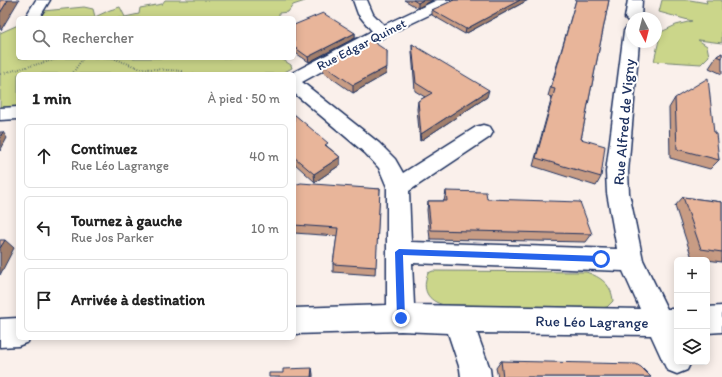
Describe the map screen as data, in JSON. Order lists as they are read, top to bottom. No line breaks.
{"streets":{"street":["Rue Edgar Quinet","Rue Alfred de Vigny","Rue Léo Lagrange"]},"crossings":[["Rue Alfred de Vigny","Rue Léo Lagrange"]],"north":"bottom","page":{"search":"Rechercher","heading":["1 min","À pied · 50 m"],"list":[["Continuez","Rue Léo Lagrange","40 m"],["Tournez à gauche","Rue Jos Parker","10 m"],"Arrivée à destination"],"map_buttons":["+","−"]}}
